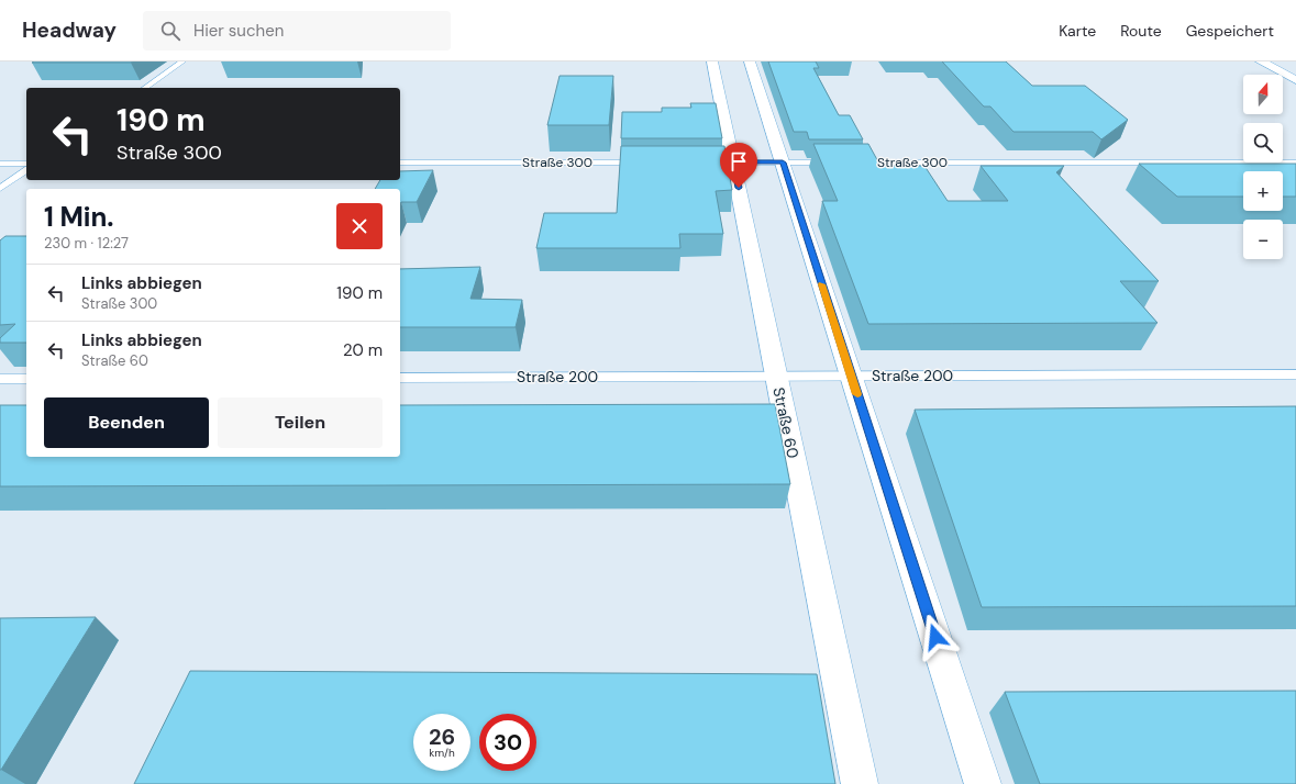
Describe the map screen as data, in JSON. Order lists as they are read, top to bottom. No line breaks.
{"streets":{"street":["Straße 60"],"lane":["Straße 300","Straße 200"]},"crossings":[["Straße 200","Straße 60"]],"north":"top","page":{"header":"Headway","search":"Hier suchen","nav":["Karte","Route","Gespeichert"],"map_buttons":["+","−"],"turn":["190 m","Straße 300"],"heading":["1 Min.","230 m · 12:27"],"list":[{"name":"Links abbiegen","note":"Straße 300","value":"190 m"},{"name":"Links abbiegen","note":"Straße 60","value":"20 m"}],"buttons":["Beenden","Teilen"],"speed":"26 km/h","limit":"30"}}
